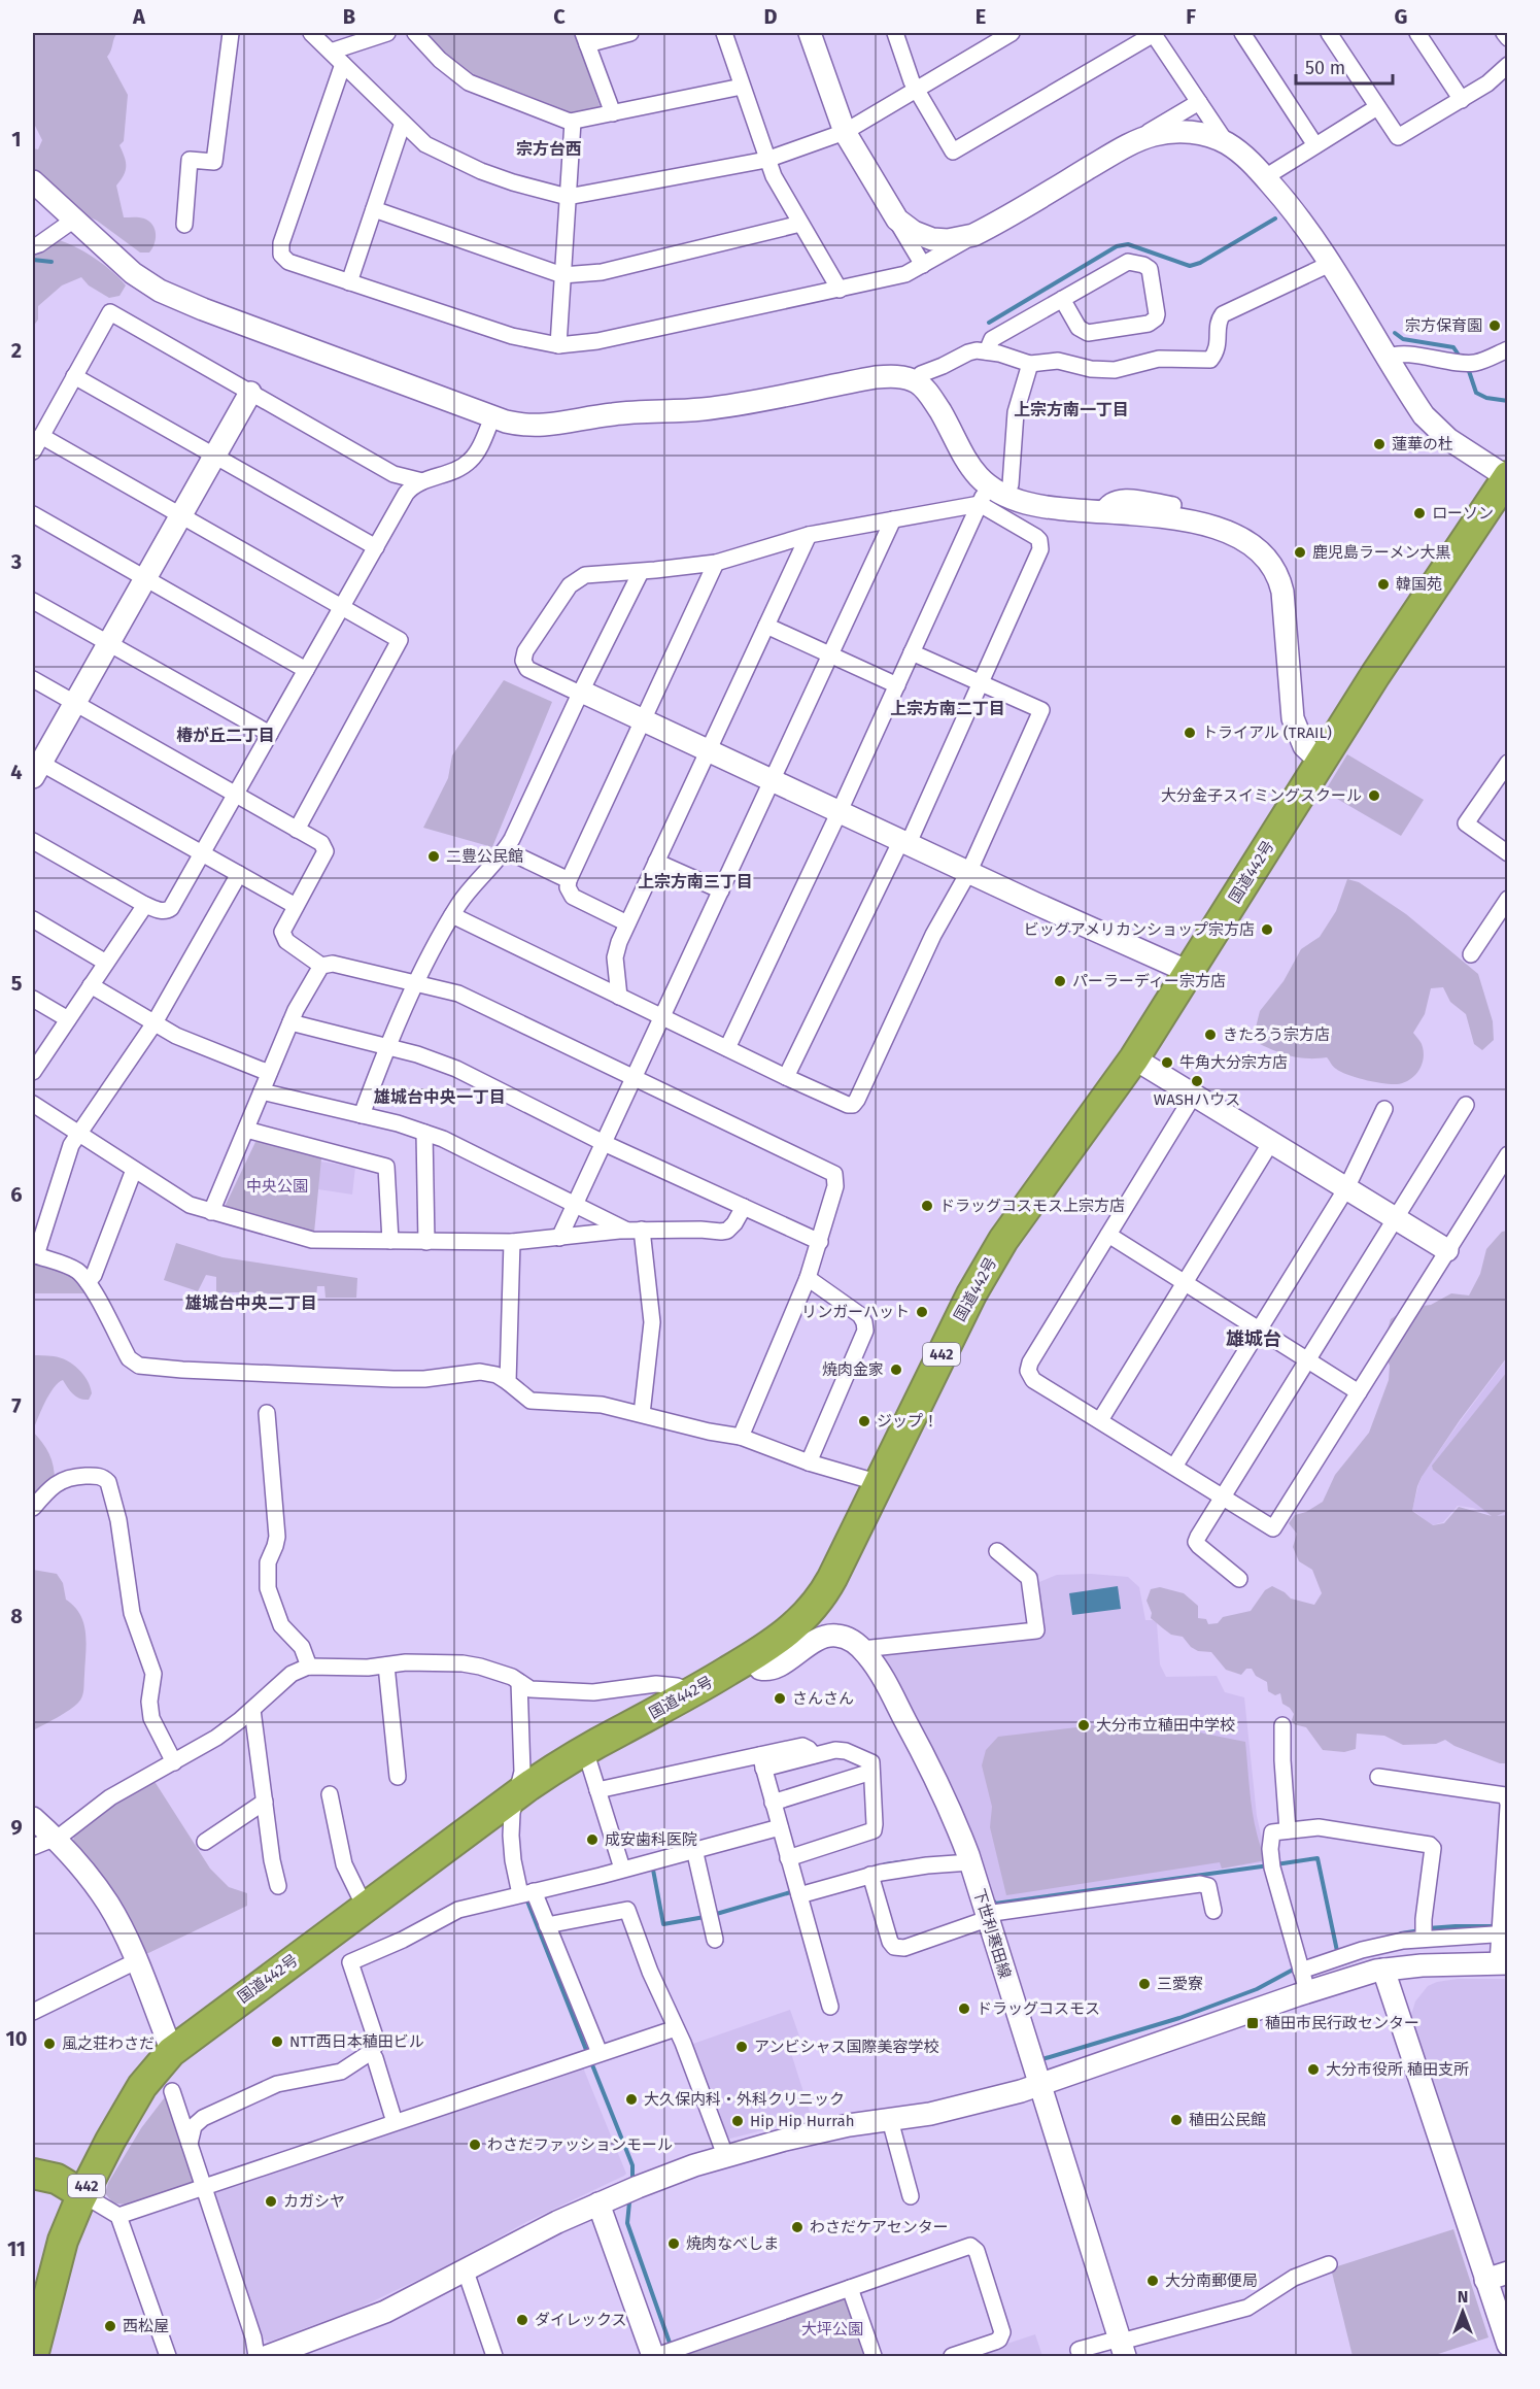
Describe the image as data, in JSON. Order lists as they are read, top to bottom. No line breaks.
{"streets":{"highway":["国道442号","442"],"street":["下世利寒田線"]},"crossings":[["国道442号","442"]],"districts":["宗方台西","上宗方南一丁目","上宗方南二丁目","椿が丘二丁目","上宗方南三丁目","雄城台中央一丁目","雄城台中央二丁目","雄城台"],"parks":["中央公園","大坪公園"],"places":{"other":["宗方保育園","蓮華の杜","ローソン","鹿児島ラーメン大黒","韓国苑","トライアル (TRAIL)","大分金子スイミングスクール","二豊公民館","ビッグアメリカンショップ宗方店","パーラーディー宗方店","きたろう宗方店","牛角大分宗方店","WASHハウス","ドラッグコスモス上宗方店","リンガーハット","焼肉金家","ジップ！","さんさん","大分市立稙田中学校","成安歯科医院","三愛寮","ドラッグコスモス","NTT西日本稙田ビル","風之荘わさだ","アンビシャス国際美容学校","大分市役所 稙田支所","大久保内科・外科クリニック","稙田公民館","Hip Hip Hurrah","わさだファッションモール","カガシヤ","わさだケアセンター","焼肉なべしま","大分南郵便局","ダイレックス","西松屋"],"transit":["稙田市民行政センター"]},"scale_bar":"50 m","north":"top","grid":{"columns":["A","B","C","D","E","F","G"],"rows":["1","2","3","4","5","6","7","8","9","10","11"]}}
